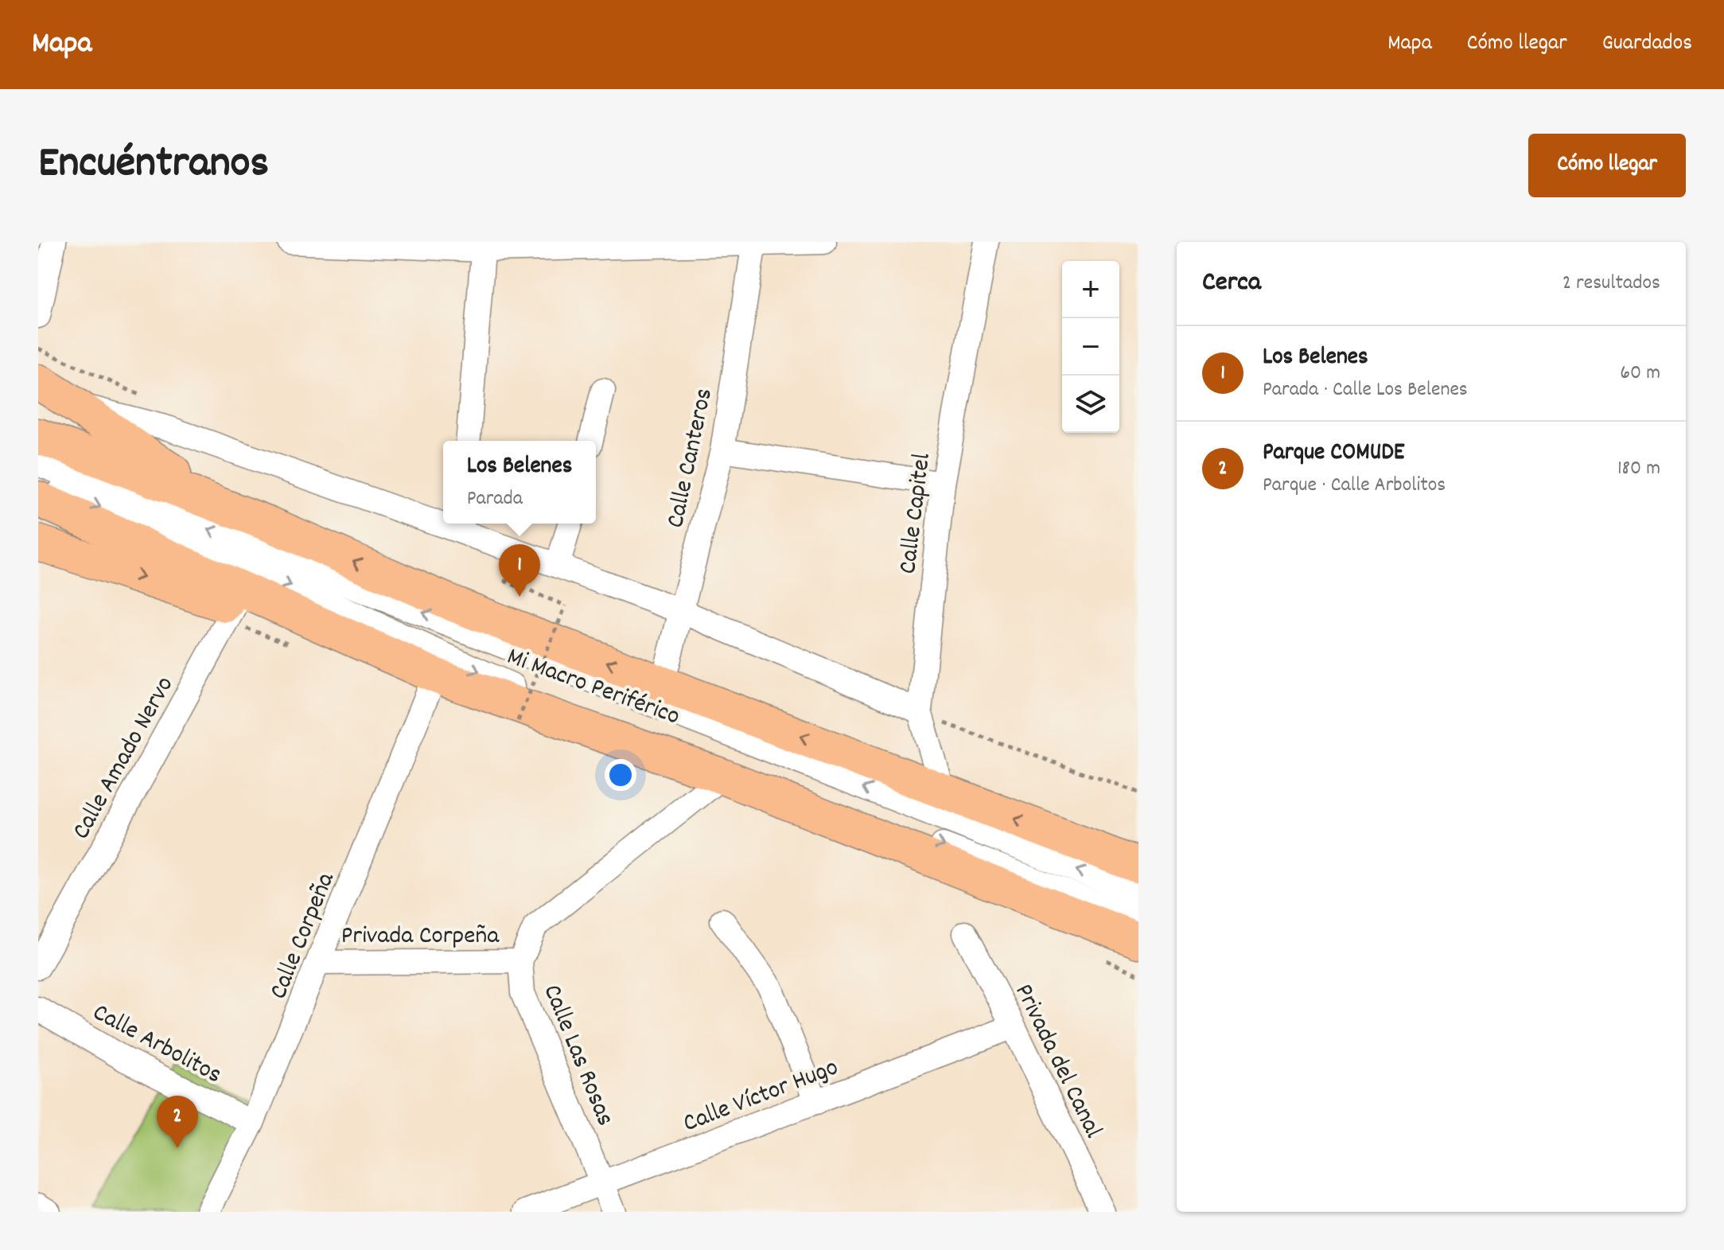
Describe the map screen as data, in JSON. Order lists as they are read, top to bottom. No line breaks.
{"streets":{"street":["Calle Canteros","Calle Capitel","Mi Macro Periférico","Calle Amado Nervo","Privada Corpeña","Calle Corpeña","Calle Arbolitos","Calle Las Rosas","Privada del Canal","Calle Víctor Hugo"]},"crossings":[["Privada Corpeña","Calle Corpeña"],["Privada Corpeña","Calle Las Rosas"],["Calle Corpeña","Calle Arbolitos"],["Calle Las Rosas","Calle Víctor Hugo"],["Privada del Canal","Calle Víctor Hugo"]],"page":{"header":"Mapa","nav":["Mapa","Cómo llegar","Guardados"],"title":"Encuéntranos","buttons":"Cómo llegar","heading":["Cerca","2 resultados"],"map_buttons":["+","−"],"list":[{"mark":"1","name":"Los Belenes","note":"Parada · Calle Los Belenes","value":"60 m"},{"mark":"2","name":"Parque COMUDE","note":"Parque · Calle Arbolitos","value":"180 m"}],"popup":["Los Belenes","Parada"],"pins":["1","2"]}}
